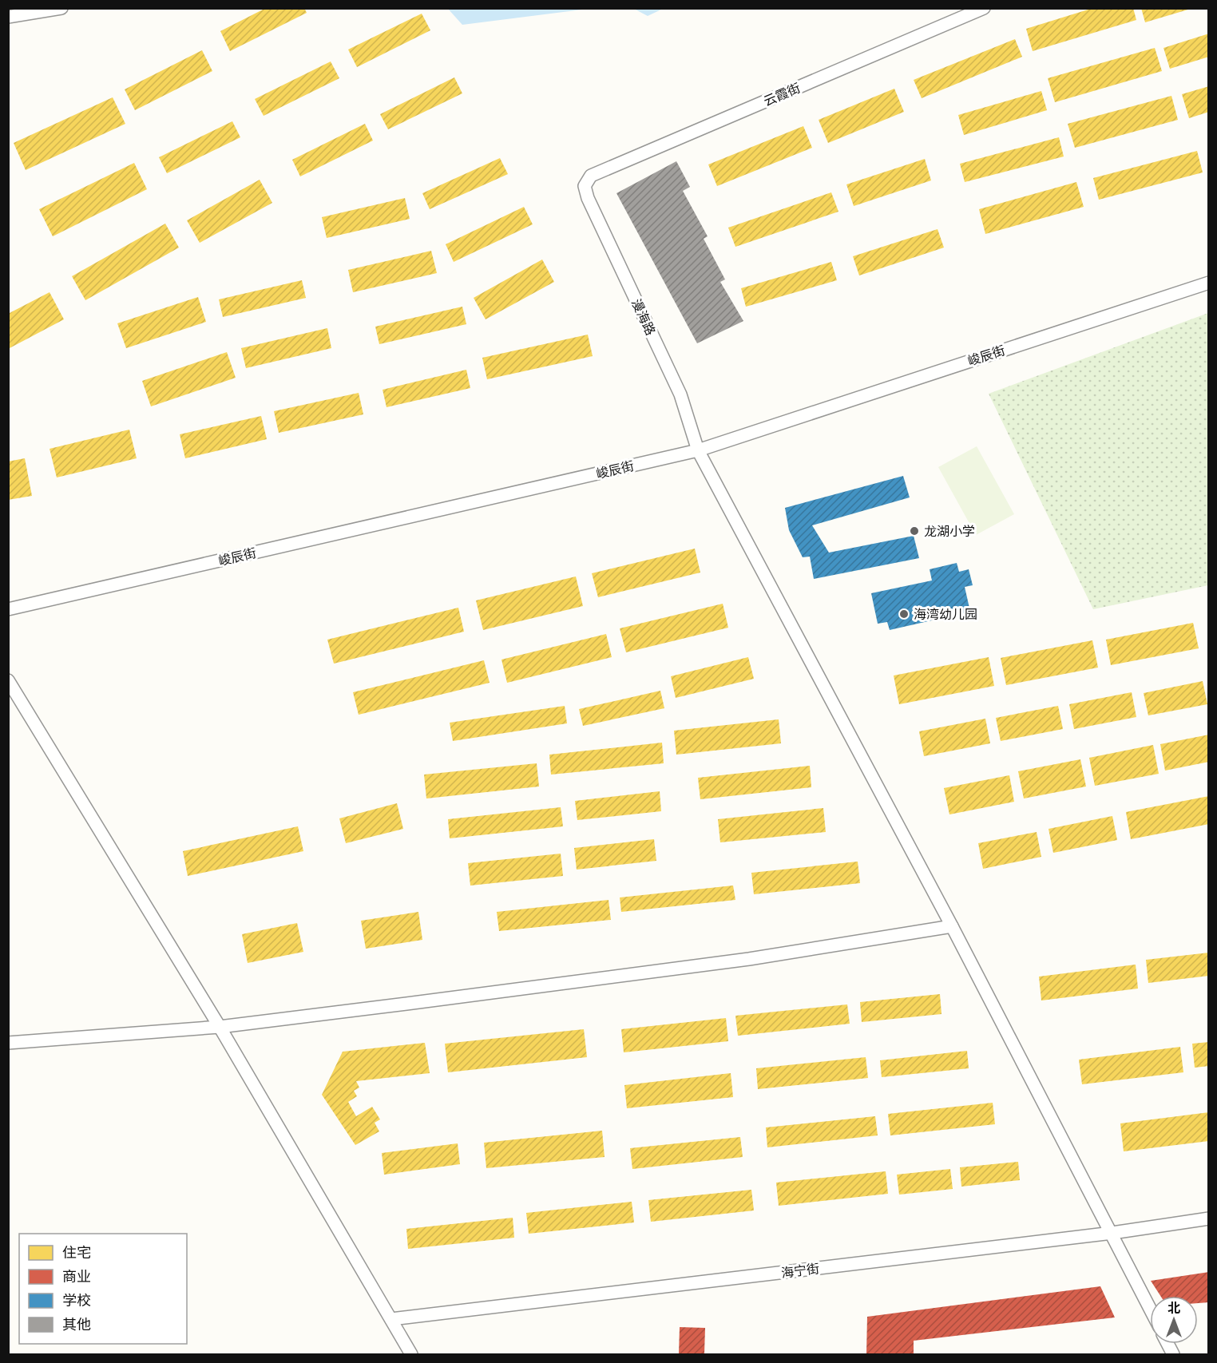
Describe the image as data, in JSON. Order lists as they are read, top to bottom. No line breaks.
{"streets":{"street":["云霞街","漫海路","峻辰街","海宁街"]},"crossings":[["云霞街","漫海路"],["漫海路","峻辰街"],["漫海路","海宁街"]],"places":["龙湖小学","海湾幼儿园"],"legend":["住宅","商业","学校","其他"],"north":"top"}
